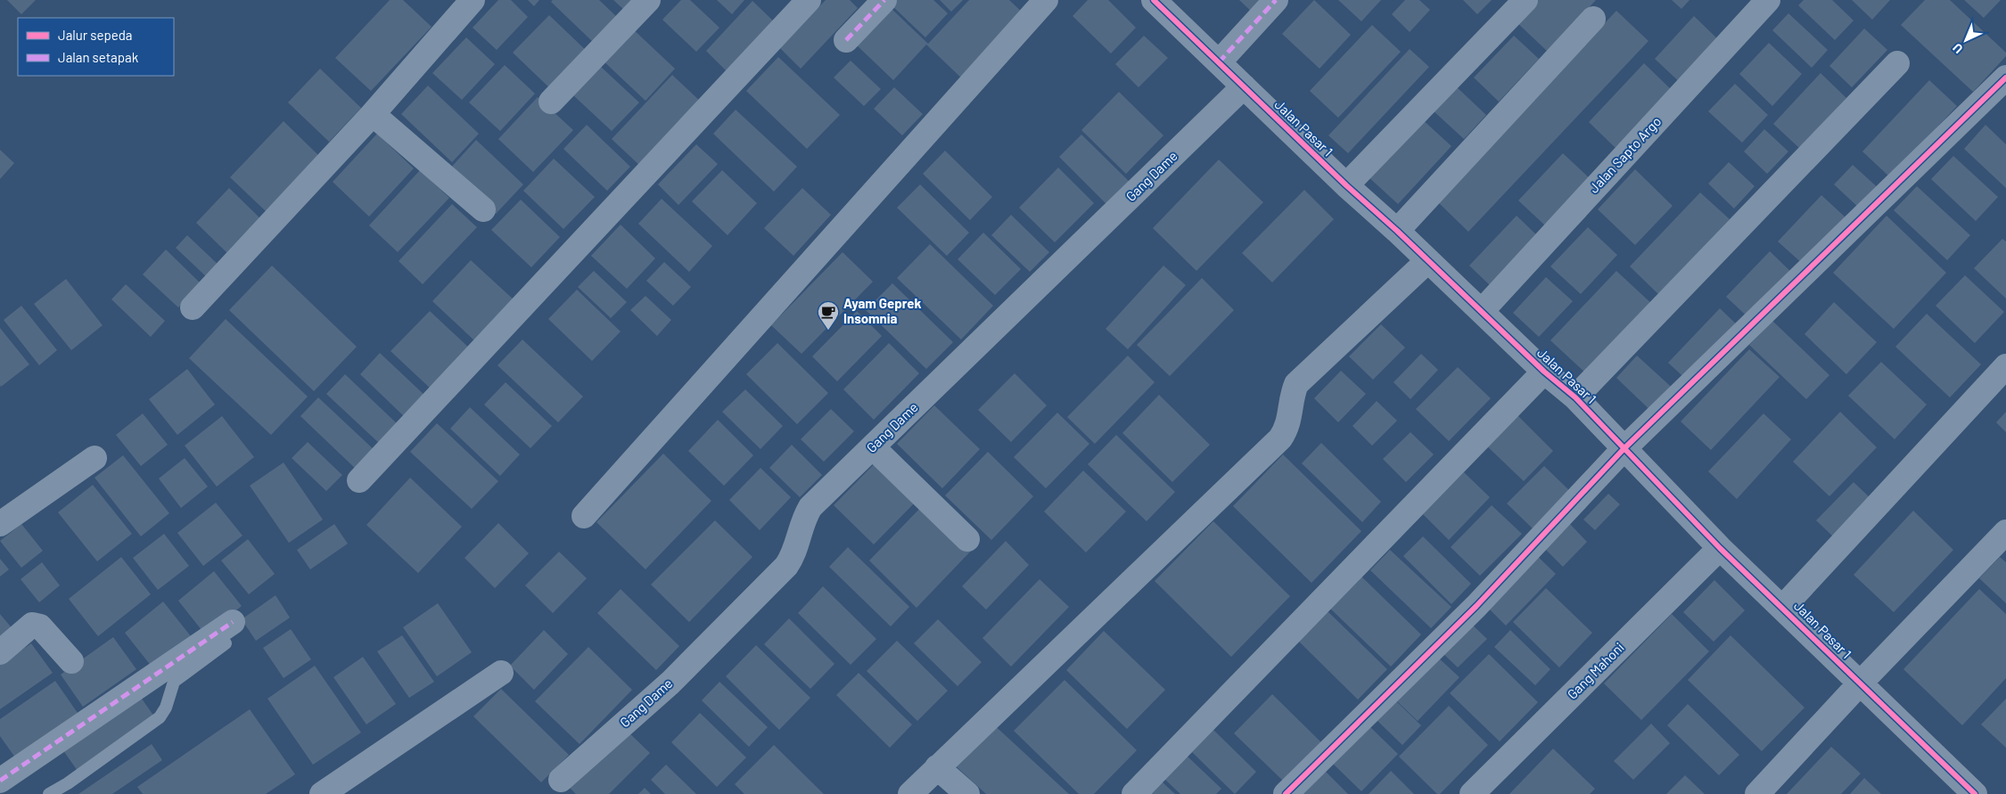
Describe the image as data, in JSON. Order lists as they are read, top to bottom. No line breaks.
{"streets":{"street":["Jalan Pasar 1","Jalan Sapto Argo","Gang Dame","Gang Mahoni"]},"crossings":[["Jalan Pasar 1","Jalan Sapto Argo"],["Jalan Pasar 1","Gang Dame"],["Jalan Pasar 1","Gang Mahoni"]],"places":{"cafe":["Ayam Geprek Insomnia"]},"legend":["Jalur sepeda","Jalan setapak"],"north":"bottom left"}
